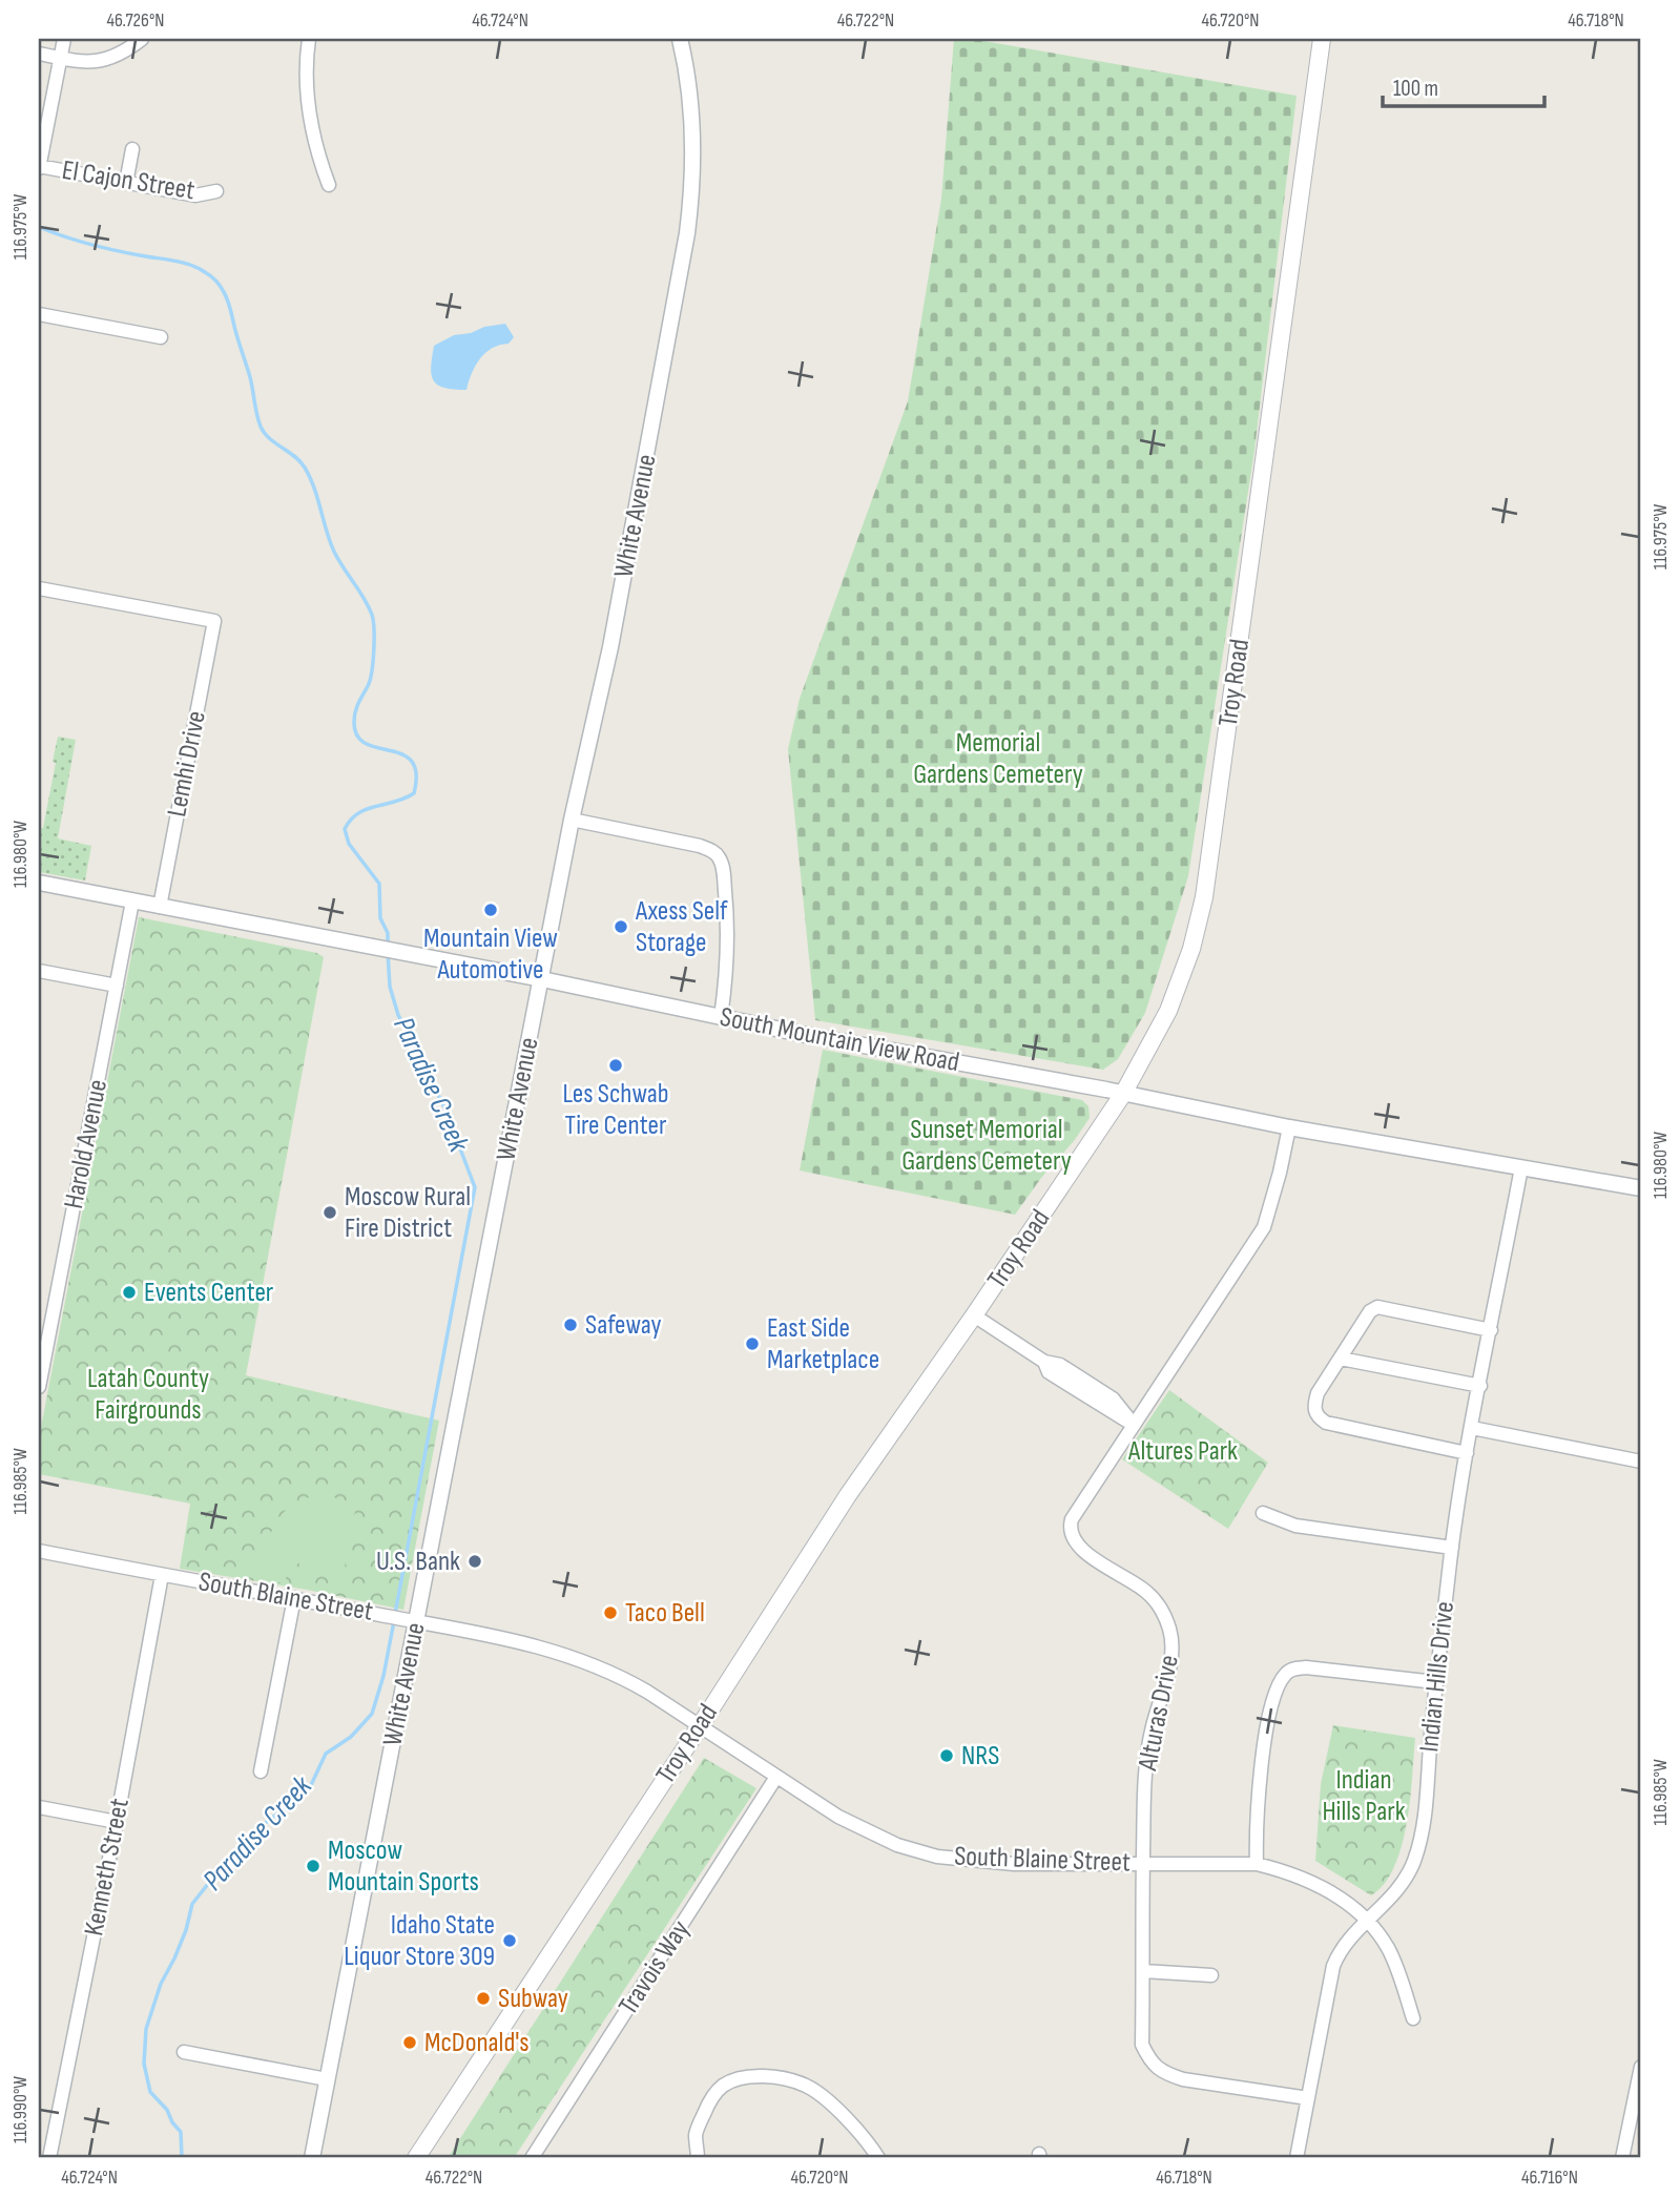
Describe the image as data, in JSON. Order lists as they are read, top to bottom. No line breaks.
{"streets":{"main road":["Troy Road"],"street":["El Cajon Street","White Avenue","Lemhi Drive","South Mountain View Road","Harold Avenue","South Blaine Street","Indian Hills Drive","Alturas Drive","Kenneth Street","Travois Way"]},"crossings":[["White Avenue","South Mountain View Road"],["White Avenue","South Blaine Street"],["Troy Road","South Mountain View Road"],["Troy Road","South Blaine Street"],["Lemhi Drive","South Mountain View Road"],["South Mountain View Road","Harold Avenue"],["South Mountain View Road","Indian Hills Drive"],["South Mountain View Road","Alturas Drive"],["South Blaine Street","Indian Hills Drive"],["South Blaine Street","Alturas Drive"],["South Blaine Street","Kenneth Street"],["South Blaine Street","Travois Way"],["Indian Hills Drive","Alturas Drive"]],"water":["Paradise Creek"],"parks":["Memorial Gardens Cemetery","Sunset Memorial Gardens Cemetery","Latah County Fairgrounds","Altures Park","Indian Hills Park"],"places":["Mountain View Automotive","Axess Self Storage","Les Schwab Tire Center","Moscow Rural Fire District","Events Center","Safeway","East Side Marketplace","U.S. Bank","Taco Bell","NRS","Moscow Mountain Sports","Idaho State Liquor Store 309","Subway","McDonald's"],"scale_bar":"100 m","coordinates":["46.726°N","46.724°N","46.722°N","46.720°N","46.718°N","116.975°W","116.980°W","116.985°W","116.990°W","46.716°N"]}
